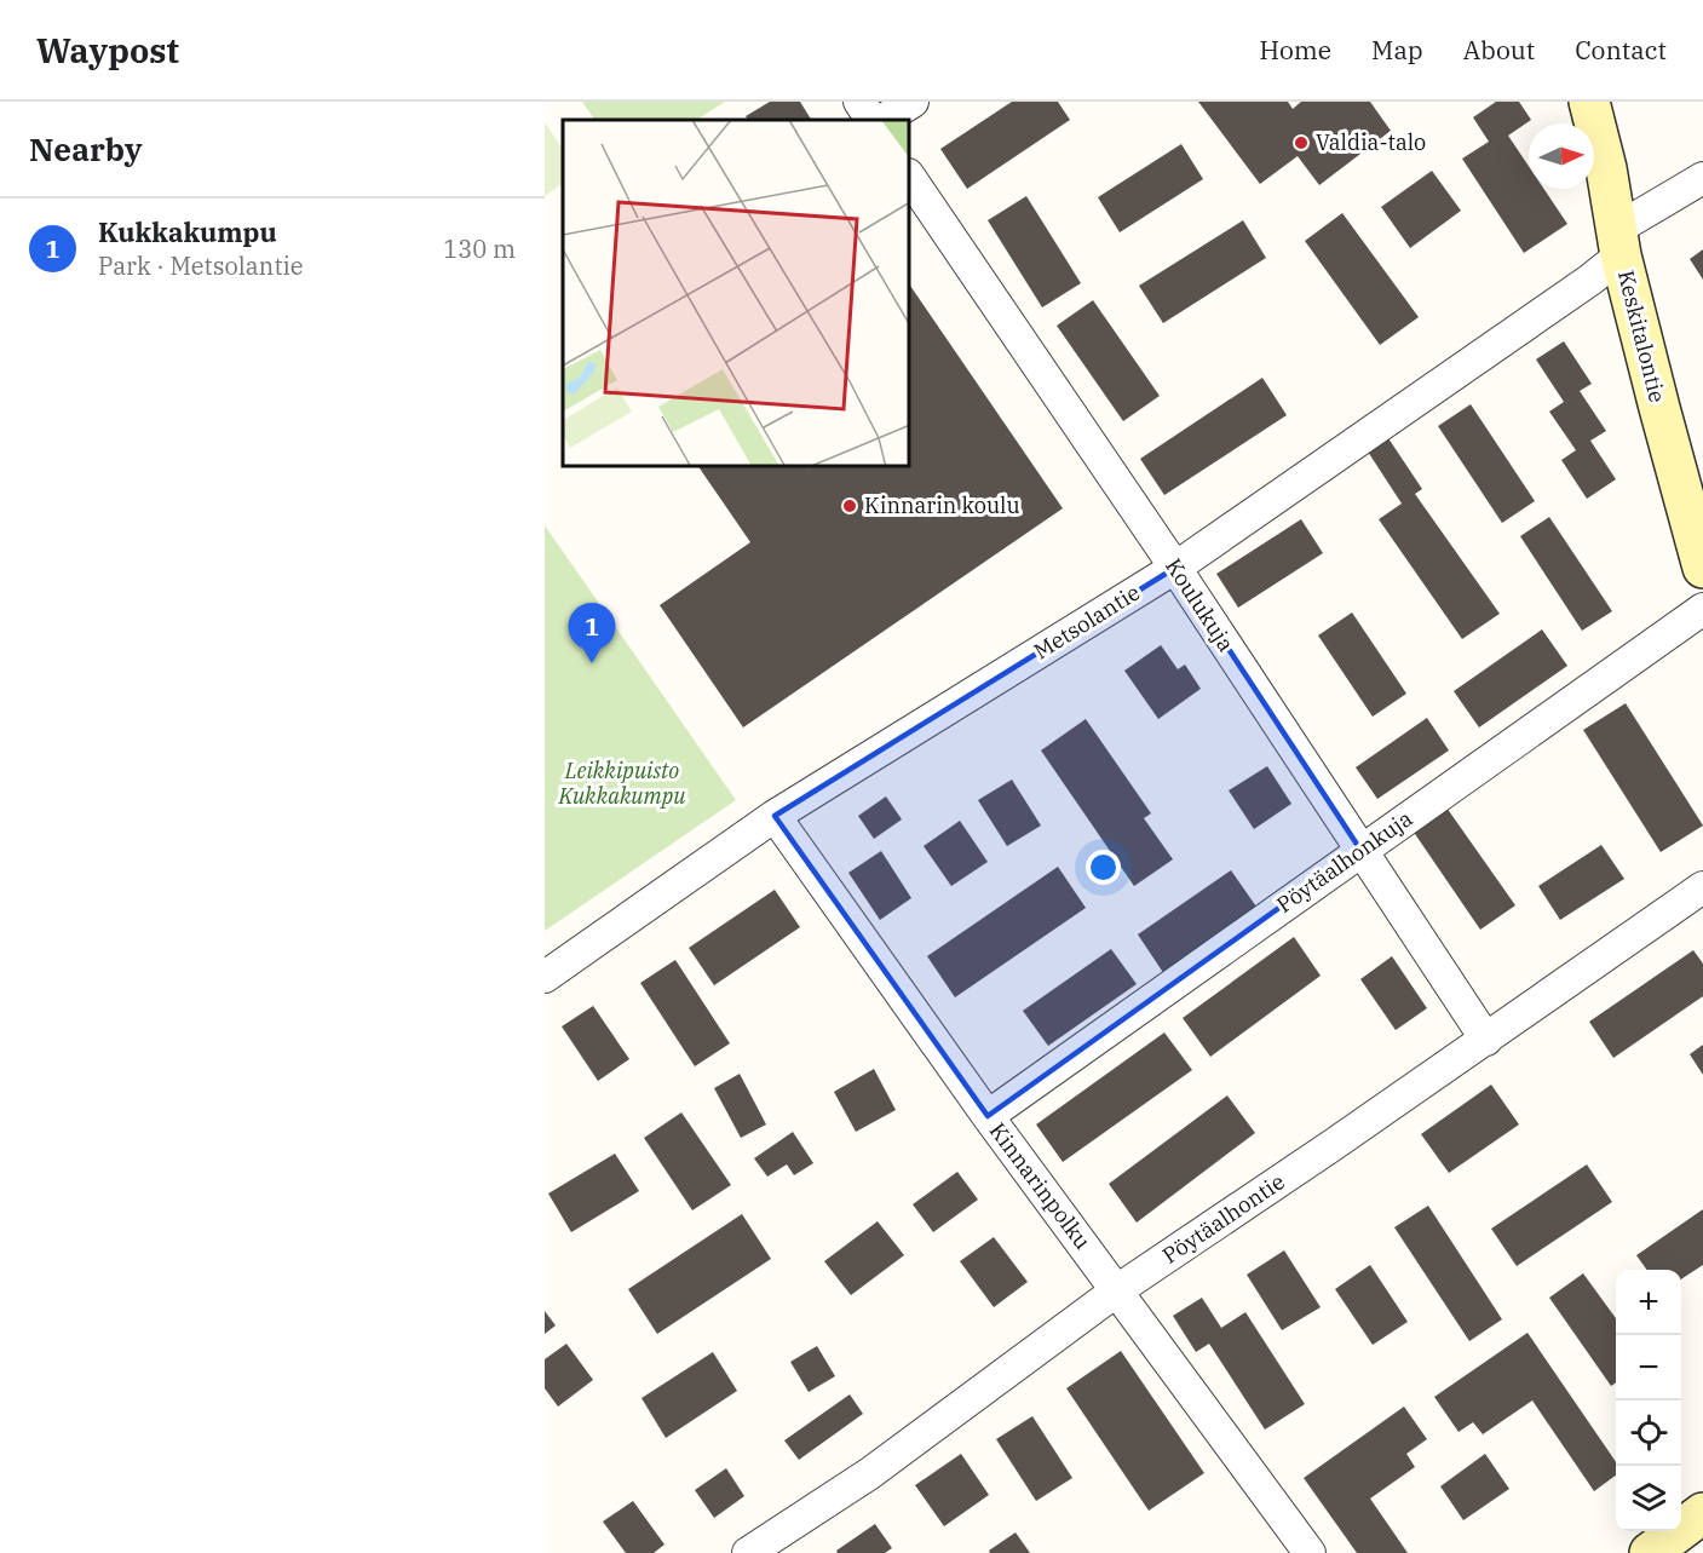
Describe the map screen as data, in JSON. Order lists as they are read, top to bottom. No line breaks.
{"streets":{"street":["Keskitalontie","Koulukuja","Metsolantie","Pöytäalhonkuja","Kinnarinpolku","Pöytäalhontie"]},"crossings":[["Keskitalontie","Metsolantie"],["Koulukuja","Metsolantie"],["Koulukuja","Pöytäalhonkuja"],["Koulukuja","Pöytäalhontie"],["Metsolantie","Kinnarinpolku"],["Pöytäalhonkuja","Kinnarinpolku"],["Kinnarinpolku","Pöytäalhontie"]],"parks":["Leikkipuisto Kukkakumpu"],"places":["Valdia-talo","Kinnarin koulu"],"north":"right","page":{"header":"Waypost","nav":["Home","Map","About","Contact"],"heading":"Nearby","list":[{"mark":"1","name":"Kukkakumpu","note":"Park · Metsolantie","value":"130 m"}],"pins":"1","map_buttons":["+","−"]}}
